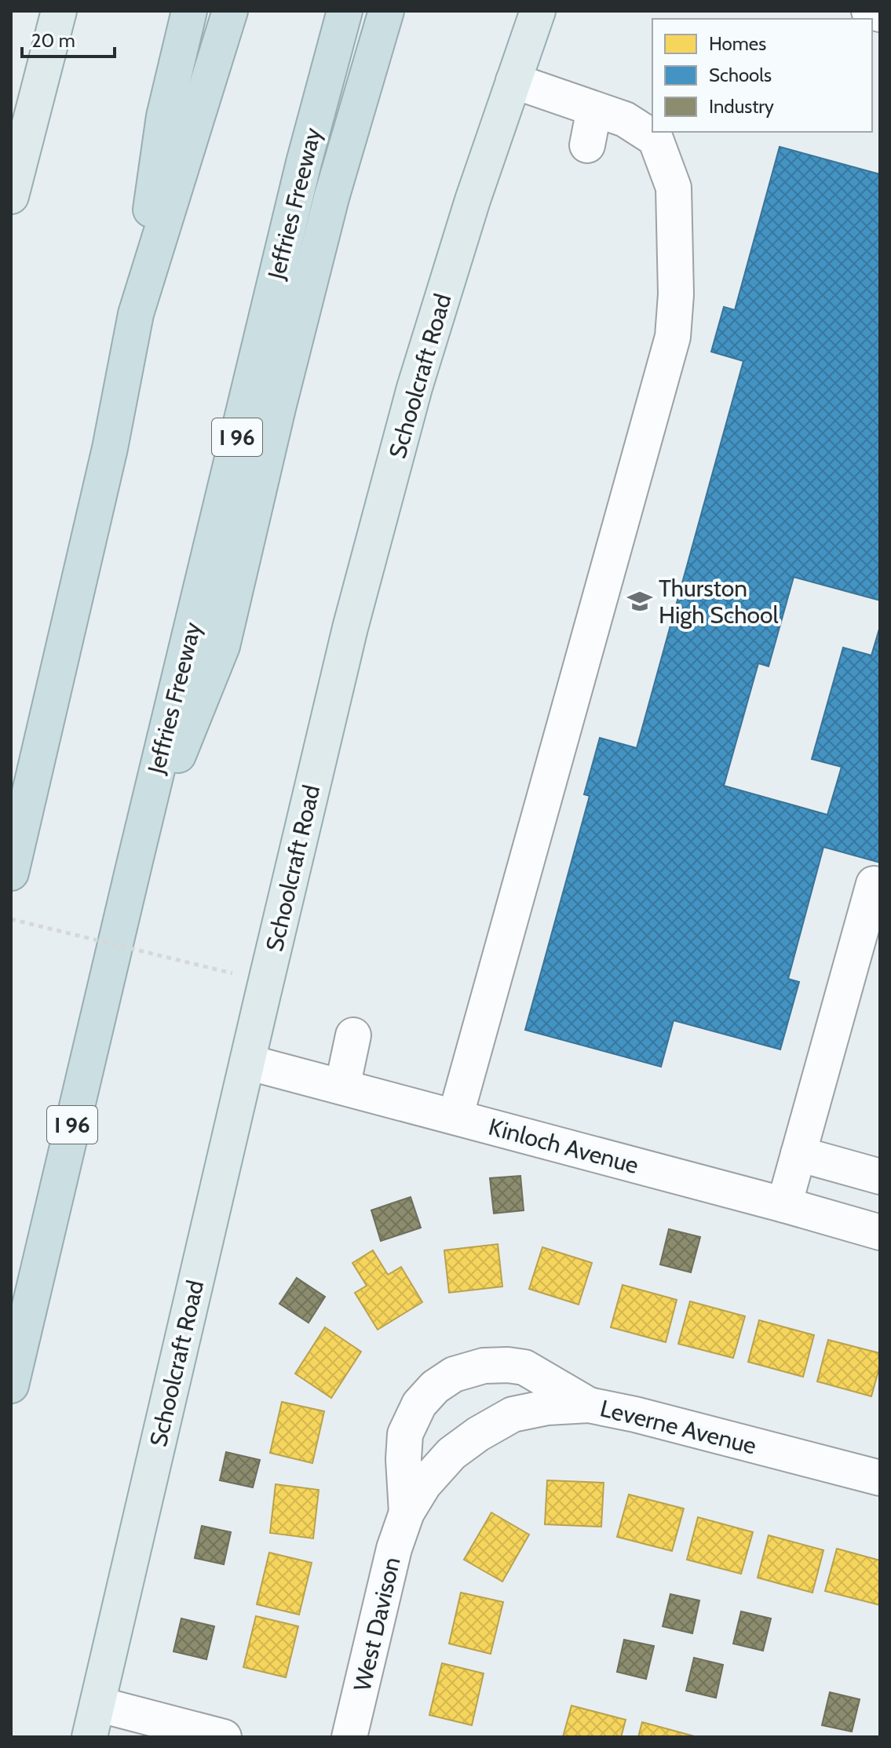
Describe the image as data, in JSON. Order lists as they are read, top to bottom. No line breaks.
{"streets":{"highway":["Jeffries Freeway","I 96"],"main road":["Schoolcraft Road"],"street":["Kinloch Avenue","Leverne Avenue","West Davison"]},"crossings":[["Schoolcraft Road","Kinloch Avenue"],["Leverne Avenue","West Davison"]],"places":{"school or university":["Thurston High School"]},"legend":["Homes","Schools","Industry"],"scale_bar":"20 m"}
